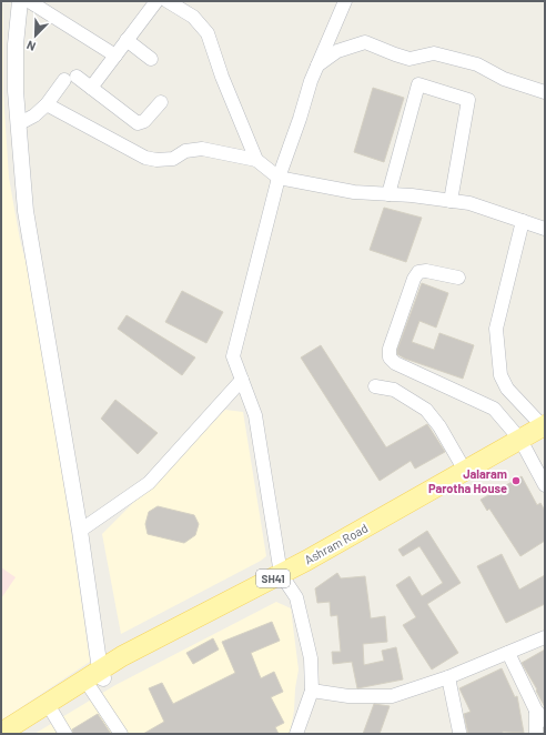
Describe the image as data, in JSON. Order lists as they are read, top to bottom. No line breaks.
{"streets":{"main road":["Ashram Road","SH41"]},"places":["Jalaram Parotha House"],"north":"bottom left"}
